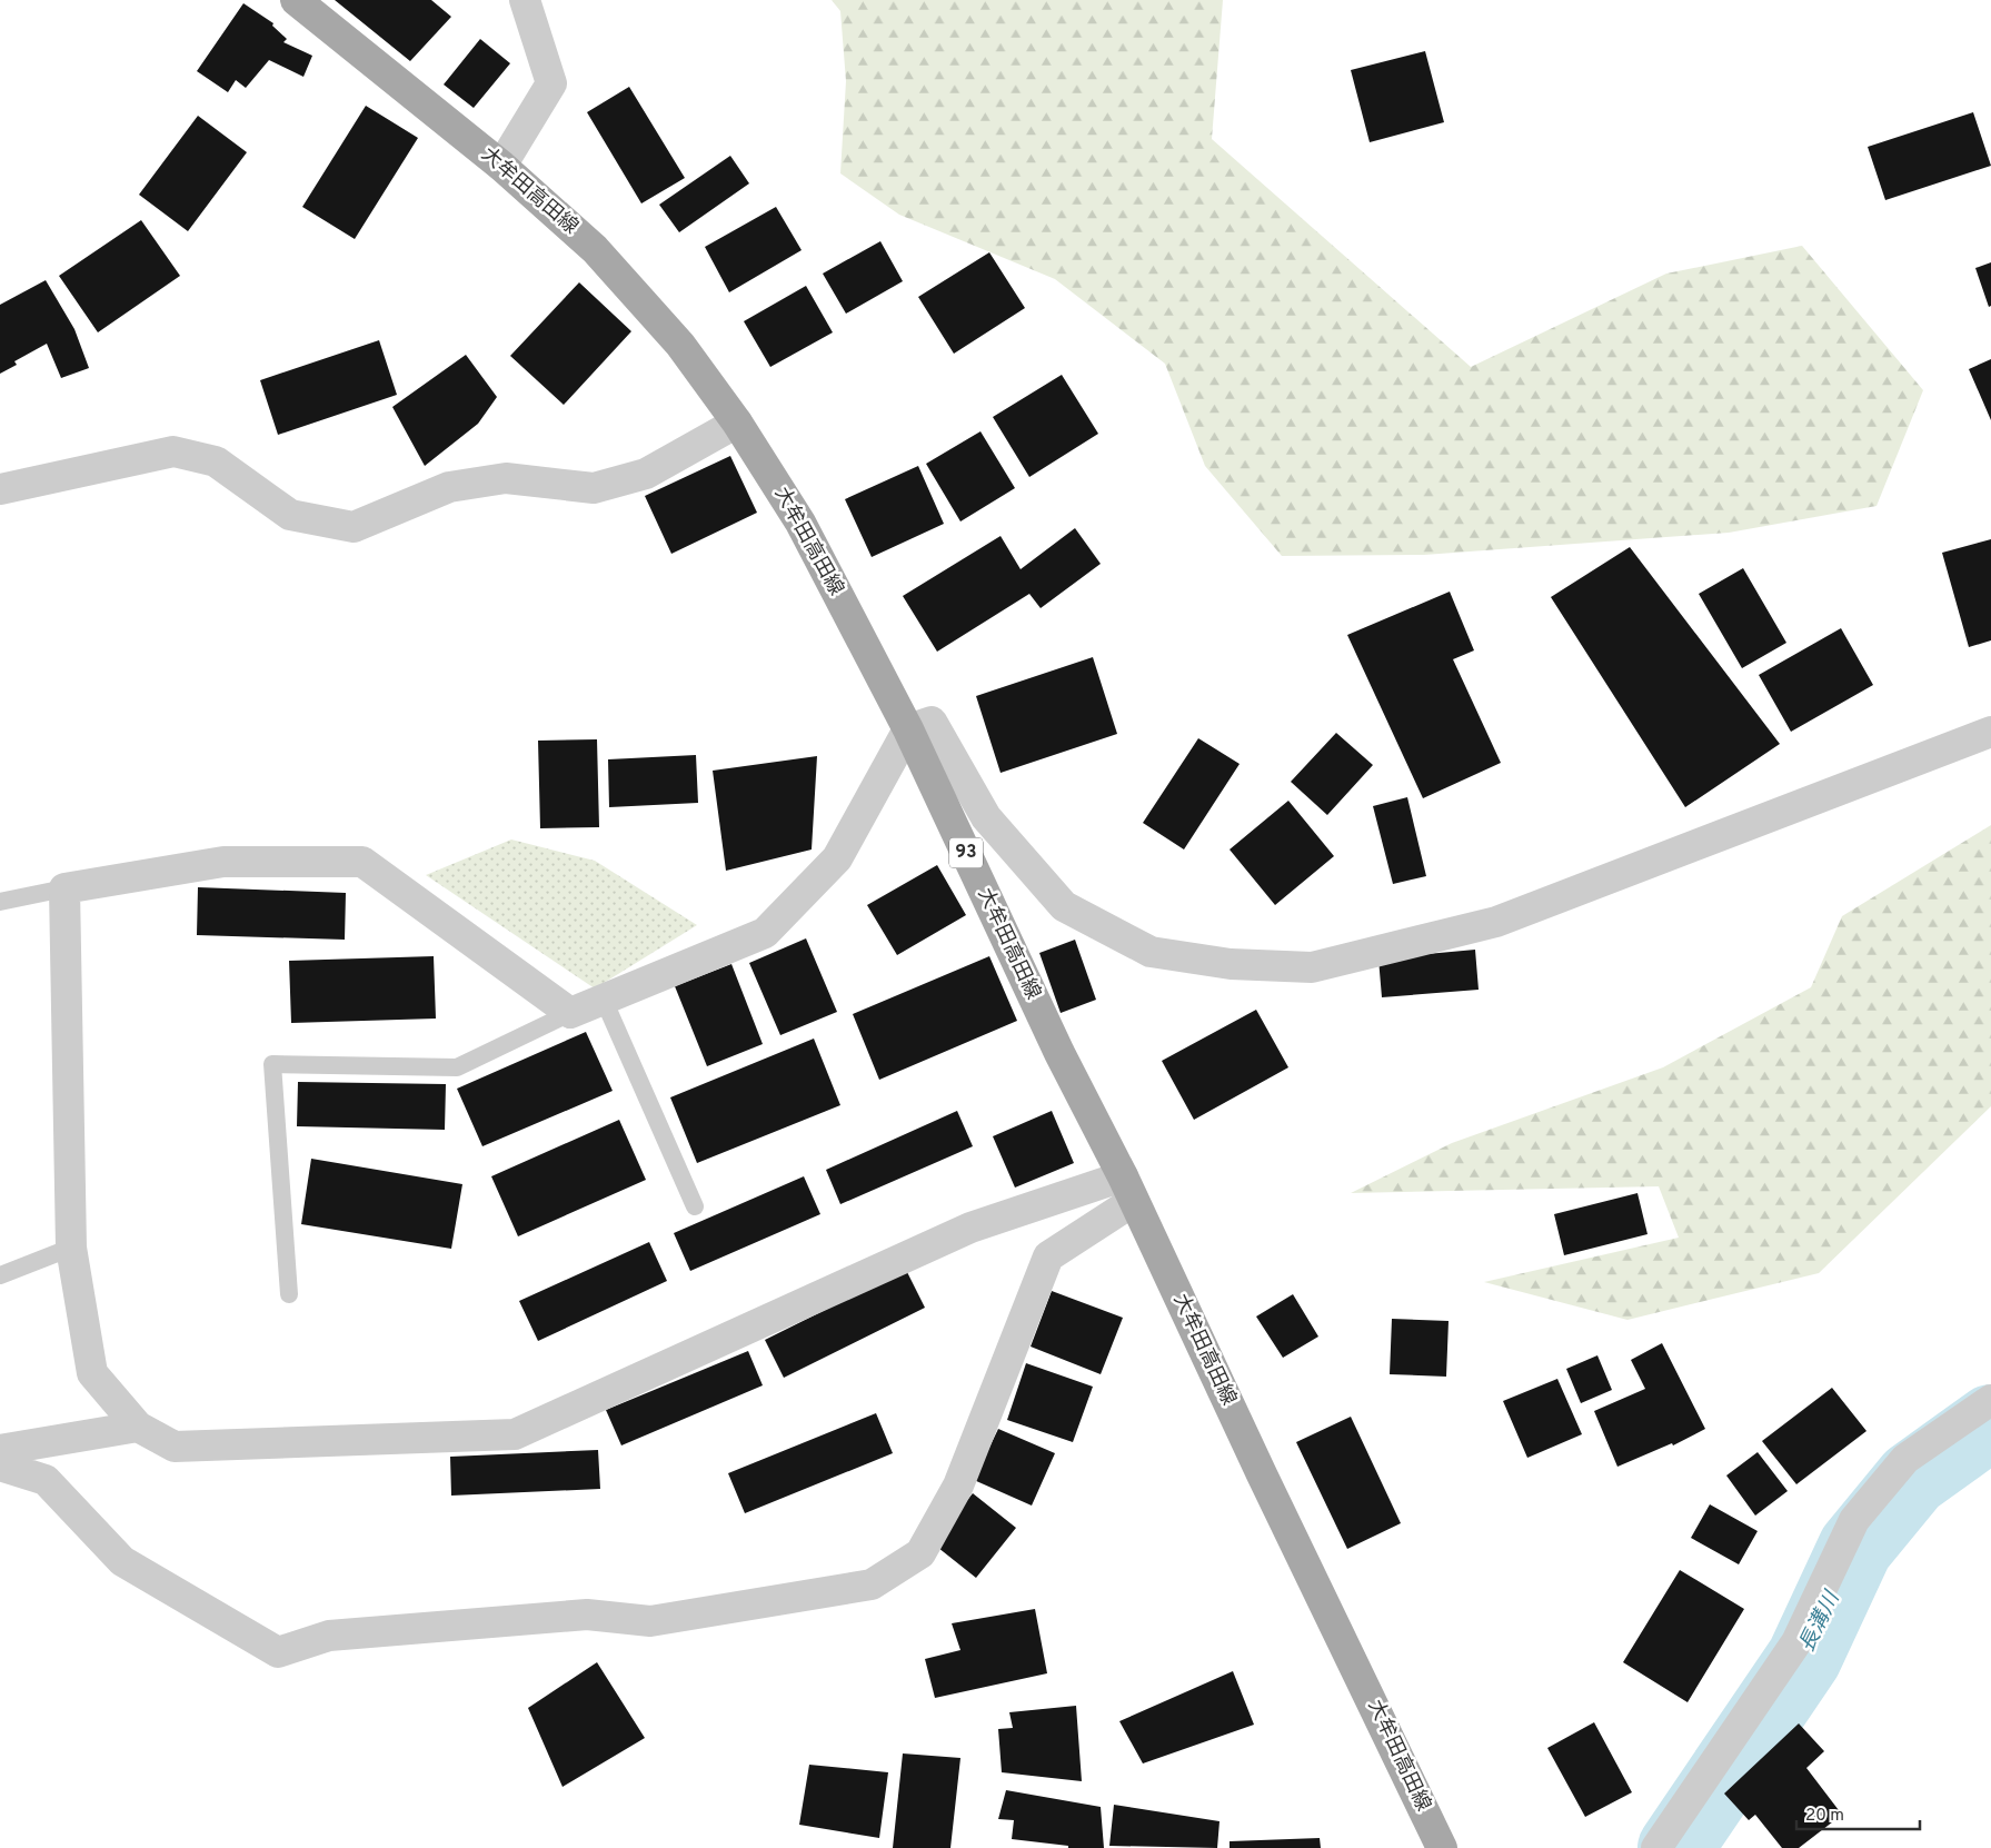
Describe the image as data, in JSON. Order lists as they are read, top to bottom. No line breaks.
{"streets":{"main road":["大牟田高田線","93"]},"water":["長溝川"],"scale_bar":"20 m"}
